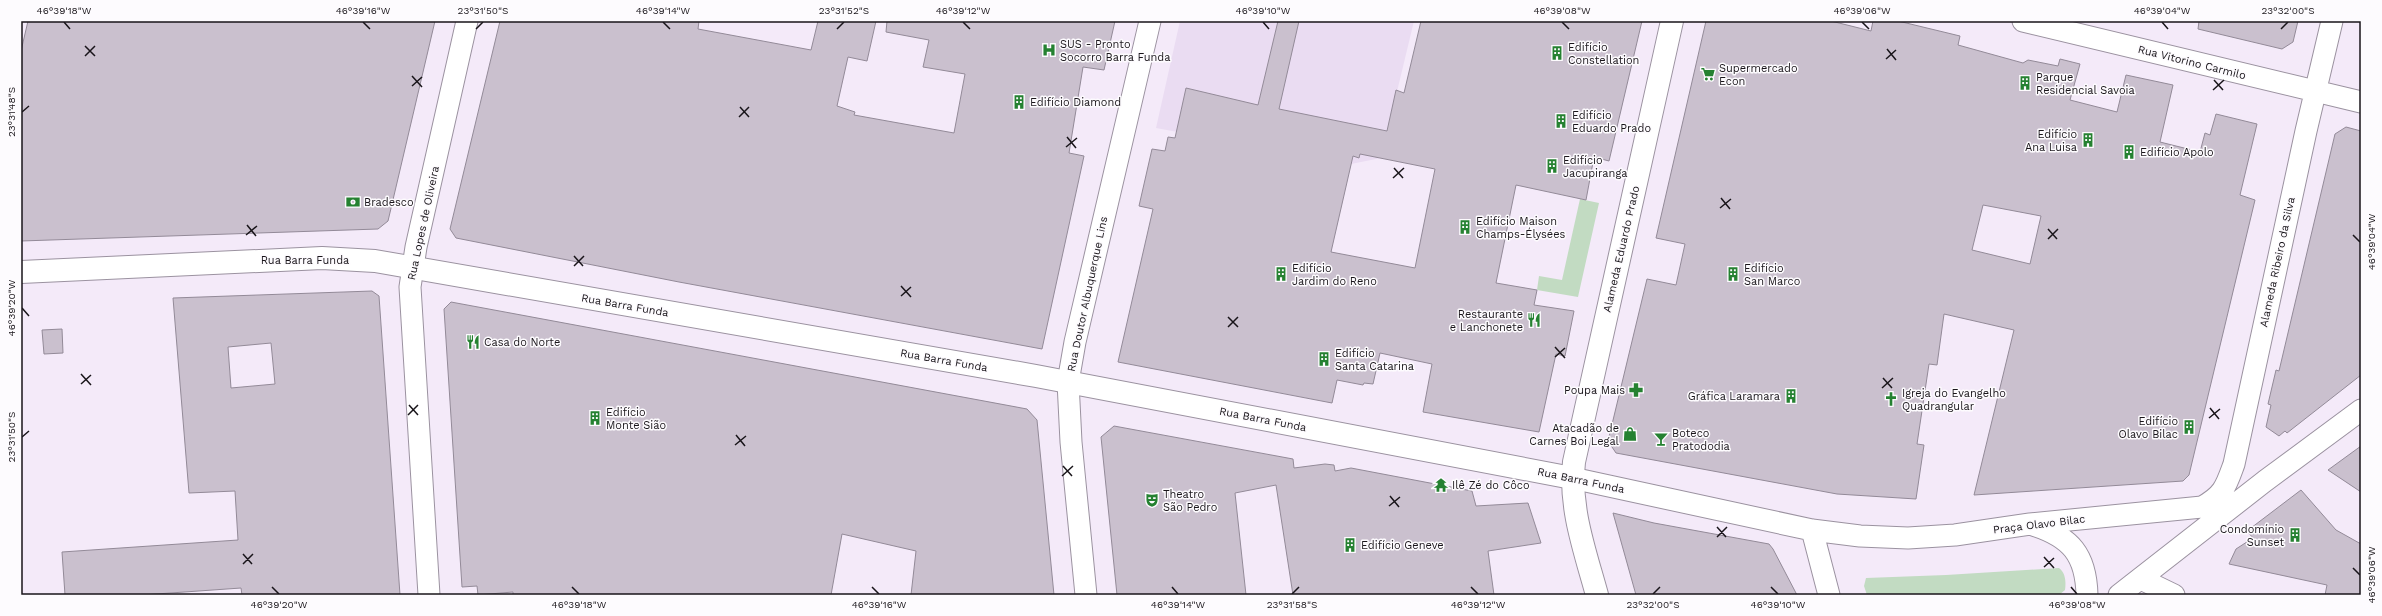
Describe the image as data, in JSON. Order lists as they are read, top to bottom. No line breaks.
{"streets":{"street":["Rua Vitorino Carmilo","Rua Lopes de Oliveira","Alameda Eduardo Prado","Rua Barra Funda","Alameda Ribeiro da Silva","Rua Doutor Albuquerque Lins","Praça Olavo Bilac"]},"crossings":[["Rua Vitorino Carmilo","Alameda Ribeiro da Silva"],["Rua Lopes de Oliveira","Rua Barra Funda"],["Alameda Eduardo Prado","Rua Barra Funda"],["Rua Barra Funda","Rua Doutor Albuquerque Lins"],["Rua Barra Funda","Praça Olavo Bilac"],["Alameda Ribeiro da Silva","Praça Olavo Bilac"]],"places":{"hospital":["SUS - Pronto Socorro Barra Funda"],"building":["Edifício Constellation","Parque Residencial Savoia","Edifício Diamond","Edifício Eduardo Prado","Edifício Ana Luisa","Edifício Apolo","Edifício Jacupiranga","Edifício Maison Champs-Élysées","Edifício Jardim do Reno","Edifício San Marco","Edifício Santa Catarina","Gráfica Laramara","Edifício Monte Sião","Edifício Olavo Bilac","Condomínio Sunset","Edifício Geneve"],"supermarket":["Supermercado Econ"],"bank":["Bradesco"],"restaurant":["Restaurante e Lanchonete","Casa do Norte"],"pharmacy":["Poupa Mais"],"church":["Igreja do Evangelho Quadrangular"],"shop":["Atacadão de Carnes Boi Legal"],"bar":["Boteco Pratododia"],"temple":["Ilê Zé do Côco"],"theatre":["Theatro São Pedro"]},"coordinates":["46°39'18\"W","46°39'16\"W","23°31'50\"S","46°39'14\"W","23°31'52\"S","46°39'12\"W","46°39'10\"W","46°39'08\"W","46°39'06\"W","46°39'04\"W","23°32'00\"S","23°31'48\"S","46°39'20\"W","23°31'58\"S"]}
